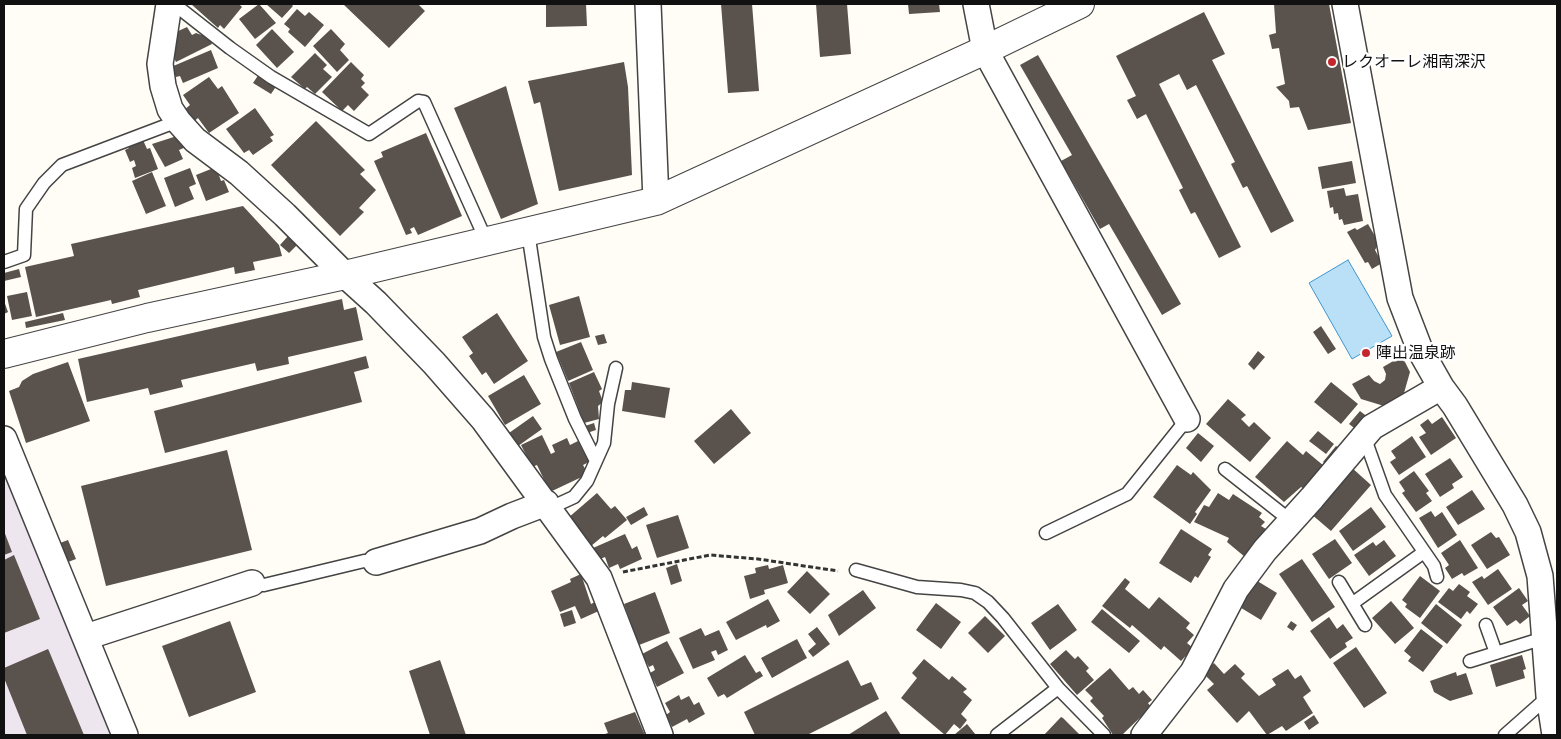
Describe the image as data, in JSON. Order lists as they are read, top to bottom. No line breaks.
{"places":["レクオーレ湘南深沢","陣出温泉跡"]}
